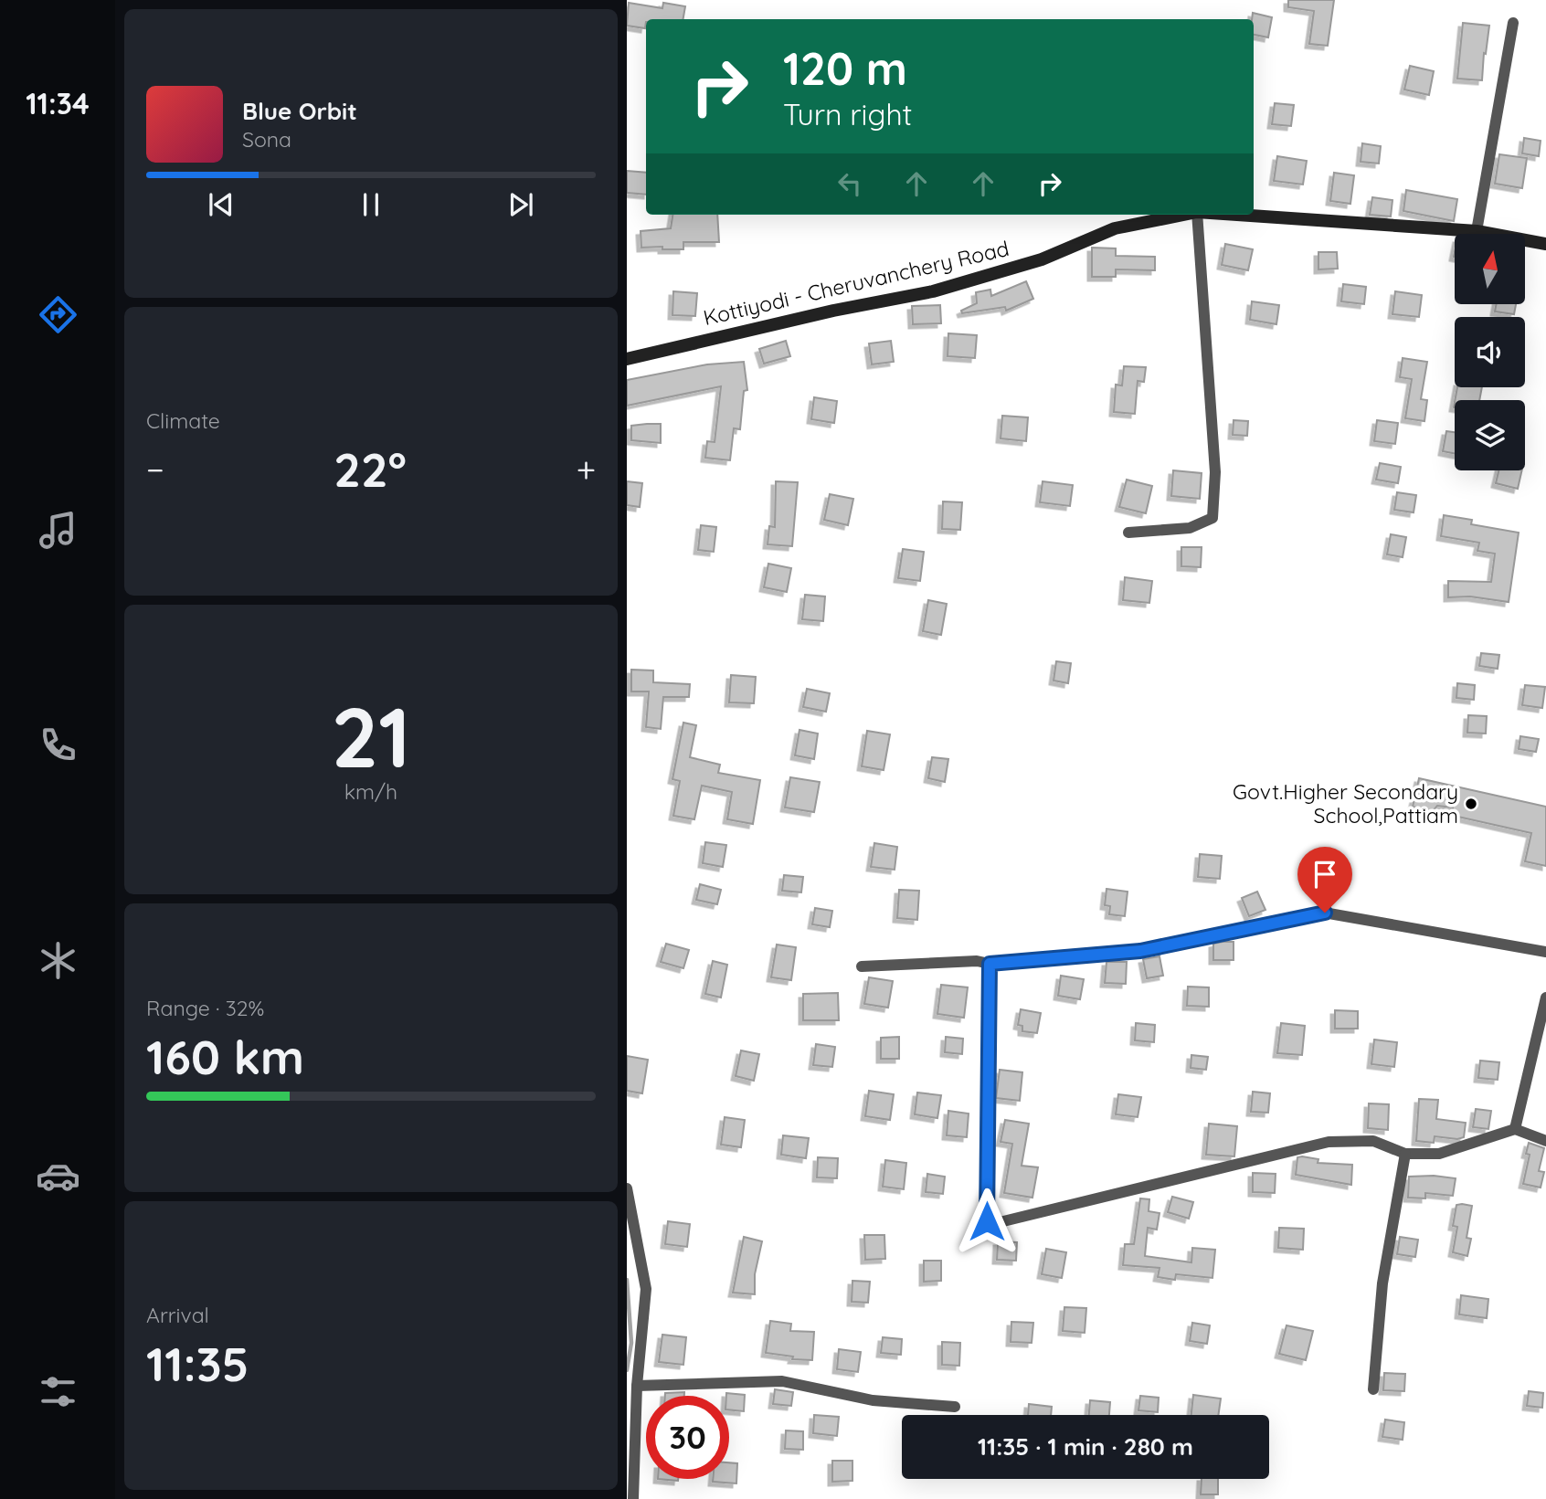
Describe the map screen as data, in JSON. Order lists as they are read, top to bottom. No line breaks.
{"streets":{"main road":["Kottiyodi - Cheruvanchery Road"]},"places":["Govt.Higher Secondary School,Pattiam"],"north":"top","page":{"tabs":"11:34","turn":["120 m","Turn right"],"song":["Blue Orbit","Sona"],"tile":["Climate",["21","km/h"],["Range · 32%","160 km"],["Arrival","11:35"]],"heat":["−","22°","+"],"limit":"30","trip":"11:35 · 1 min · 280 m"}}
